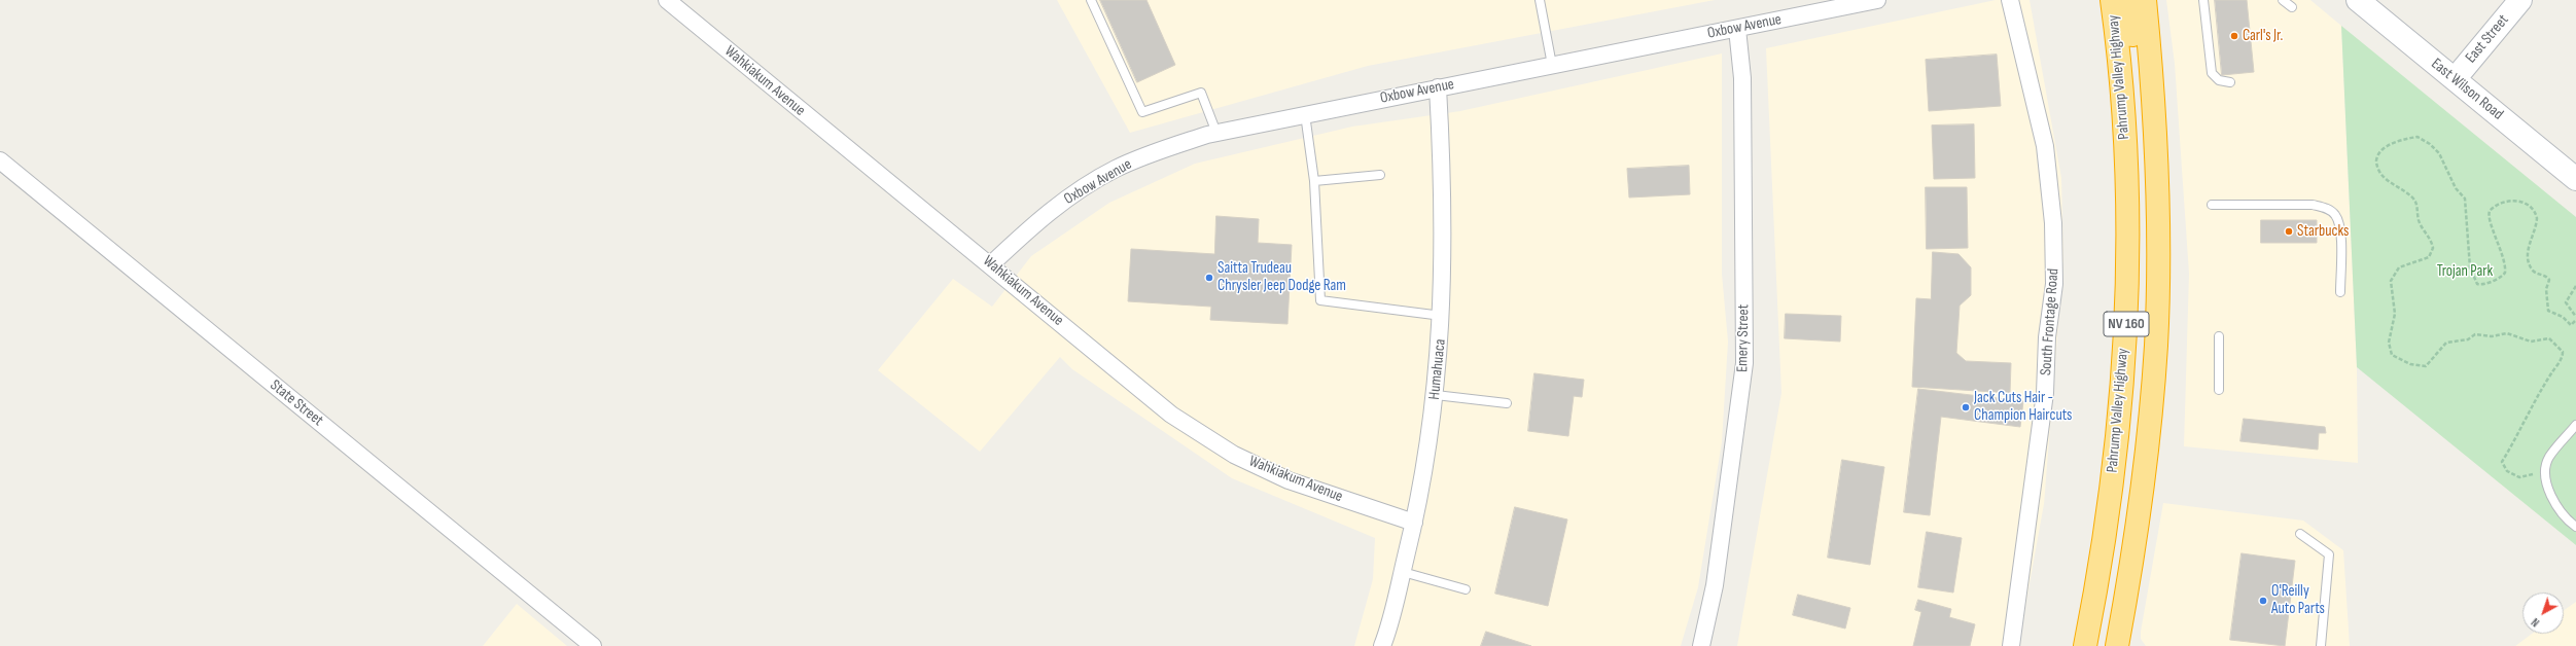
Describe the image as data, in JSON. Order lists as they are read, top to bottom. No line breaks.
{"streets":{"highway":["Pahrump Valley Highway","NV 160"],"street":["Oxbow Avenue","East Street","Wahkiakum Avenue","East Wilson Road","South Frontage Road","Emery Street","Humahuaca","State Street"]},"crossings":[["Oxbow Avenue","Wahkiakum Avenue"],["Oxbow Avenue","Emery Street"],["Oxbow Avenue","Humahuaca"],["East Street","East Wilson Road"],["Wahkiakum Avenue","Humahuaca"]],"parks":["Trojan Park"],"places":["Carl's Jr.","Starbucks","Saitta Trudeau Chrysler Jeep Dodge Ram","Jack Cuts Hair - Champion Haircuts","O'Reilly Auto Parts"],"north":"bottom left"}
